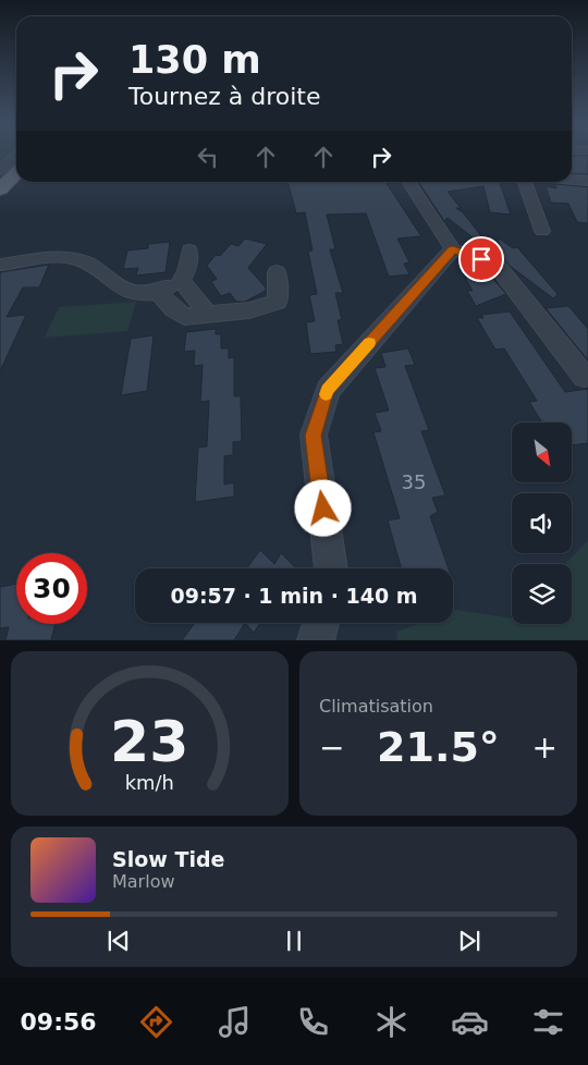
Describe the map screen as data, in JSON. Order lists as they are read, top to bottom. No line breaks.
{"house_numbers":["35"],"north":"bottom right","page":{"turn":["130 m","Tournez à droite"],"limit":"30","trip":"09:57 · 1 min · 140 m","tile":"Climatisation","heat":["−","21.5°","+"],"song":["Slow Tide","Marlow"],"tabs":"09:56","gauge":["23","km/h"]}}
